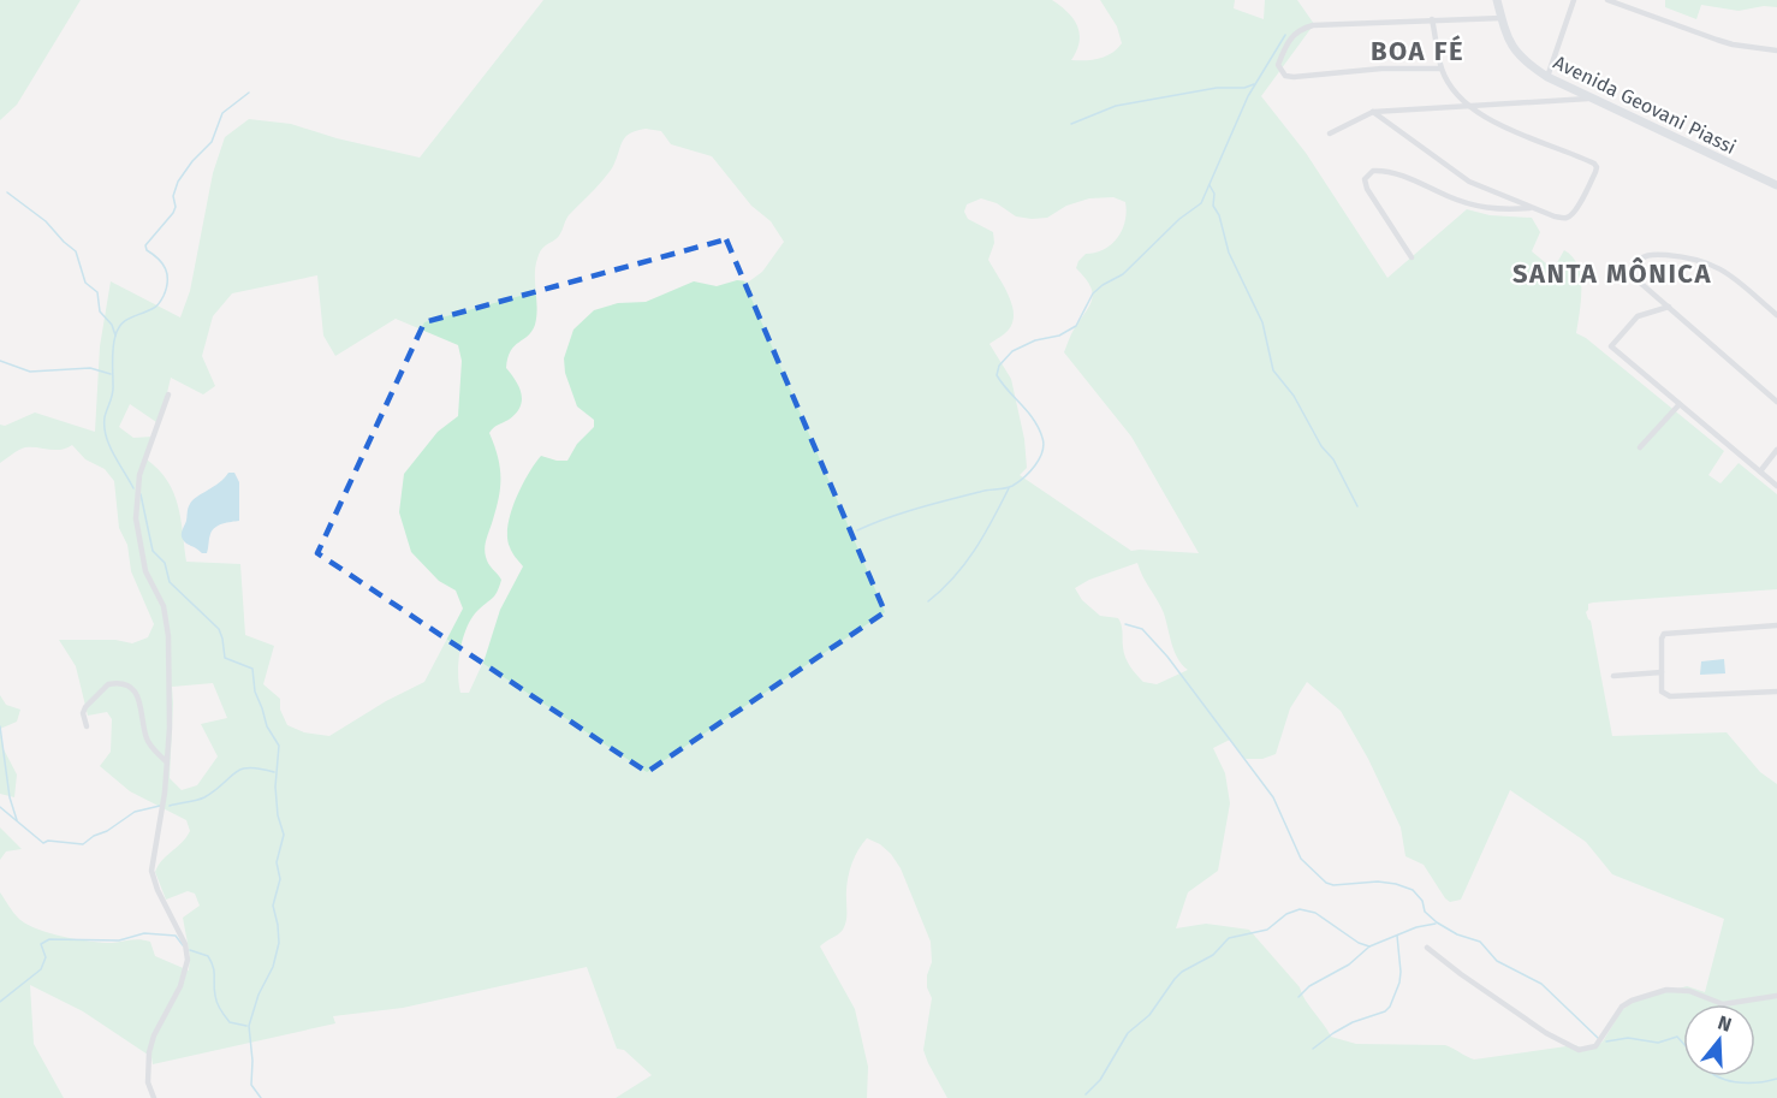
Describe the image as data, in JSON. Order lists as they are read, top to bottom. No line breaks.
{"streets":{"main road":["Avenida Geovani Piassi"]},"districts":["BOA FÉ","SANTA MÔNICA"],"north":"top"}
